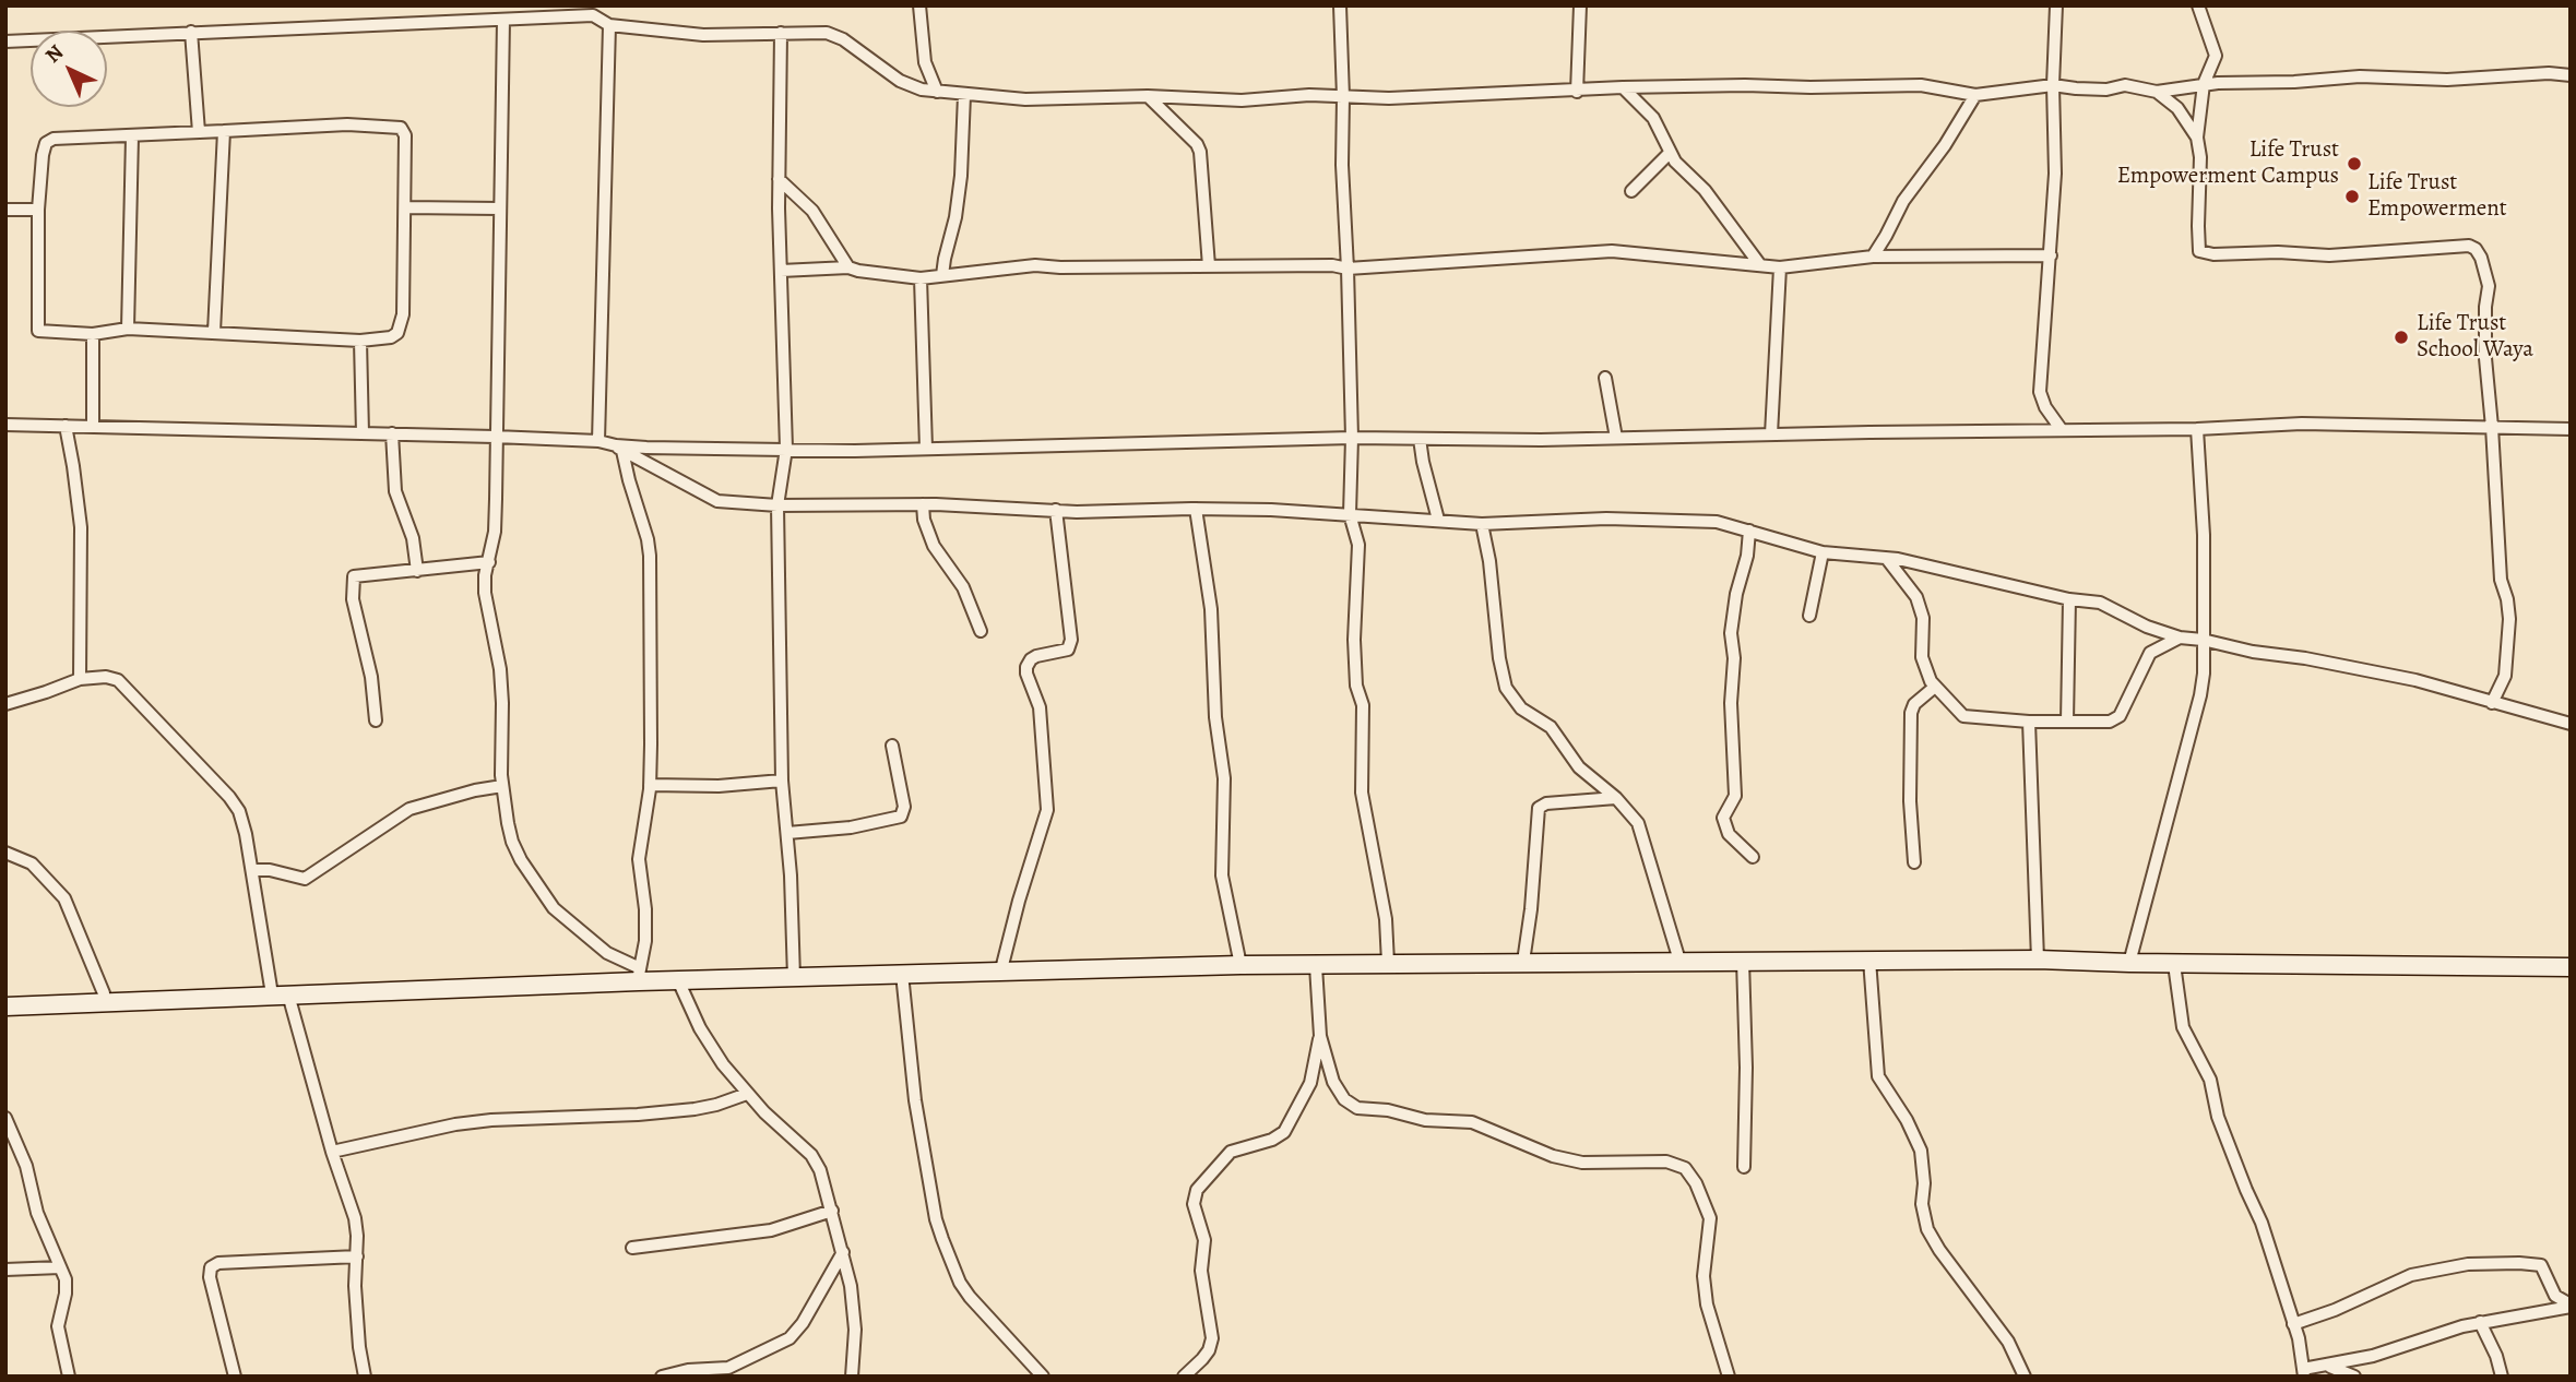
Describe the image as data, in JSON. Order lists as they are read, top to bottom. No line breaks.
{"places":["Life Trust Empowerment Campus","Life Trust Empowerment","Life Trust School Waya"],"north":"top left"}
